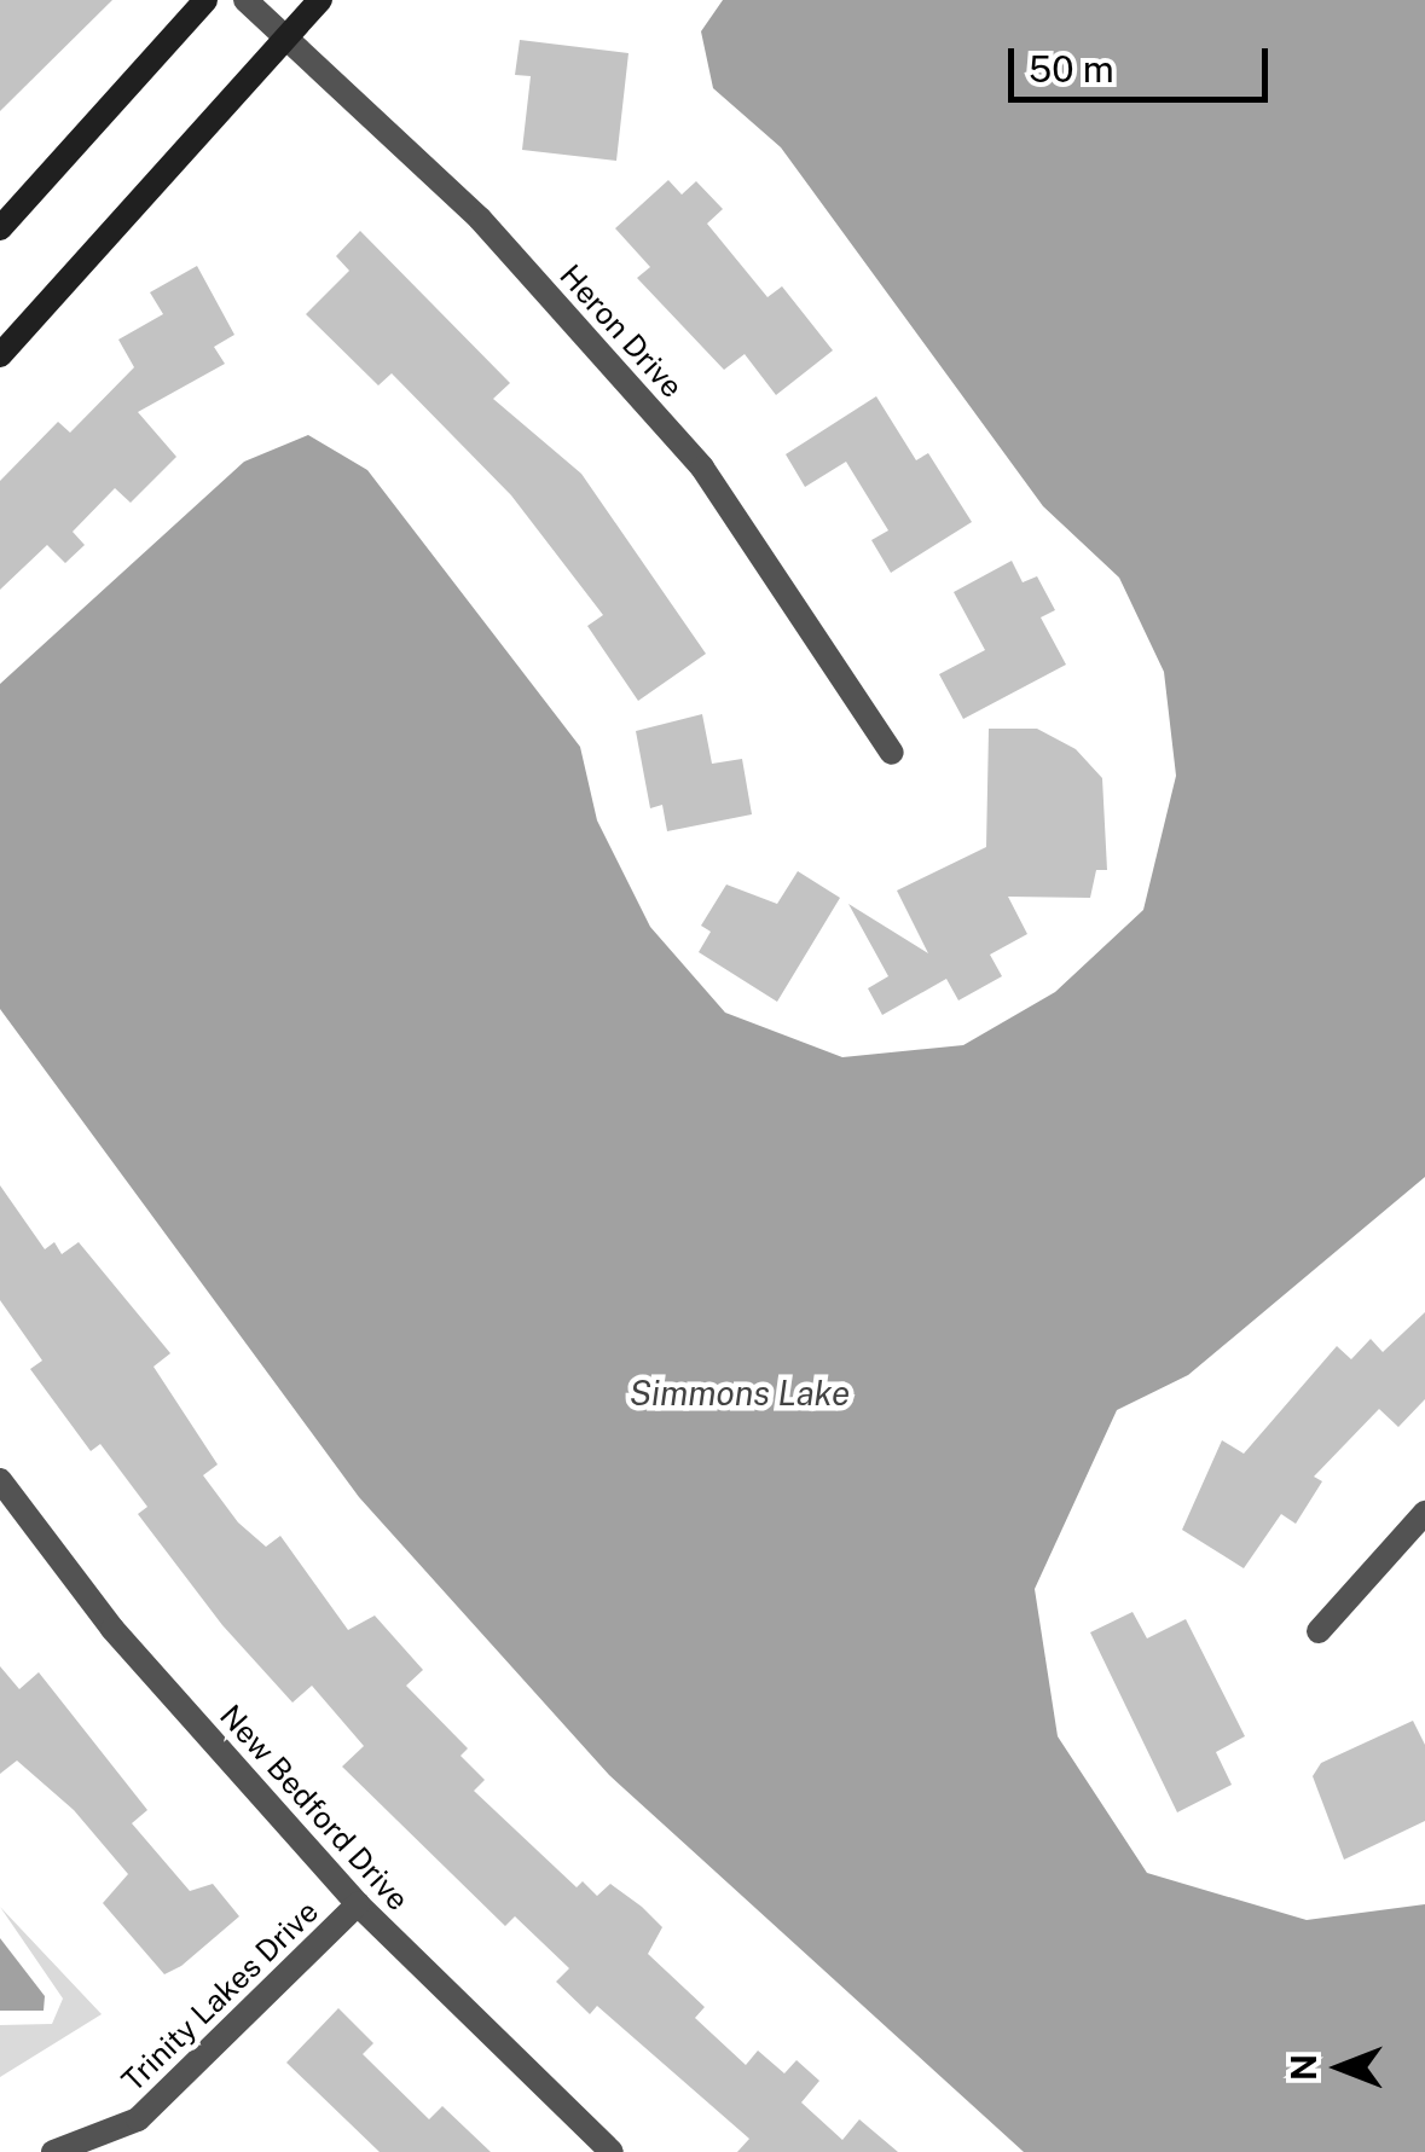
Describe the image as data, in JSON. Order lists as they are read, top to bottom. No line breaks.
{"streets":{"street":["Heron Drive","New Bedford Drive","Trinity Lakes Drive"]},"crossings":[["New Bedford Drive","Trinity Lakes Drive"]],"water":["Simmons Lake"],"scale_bar":"50 m","north":"left"}
